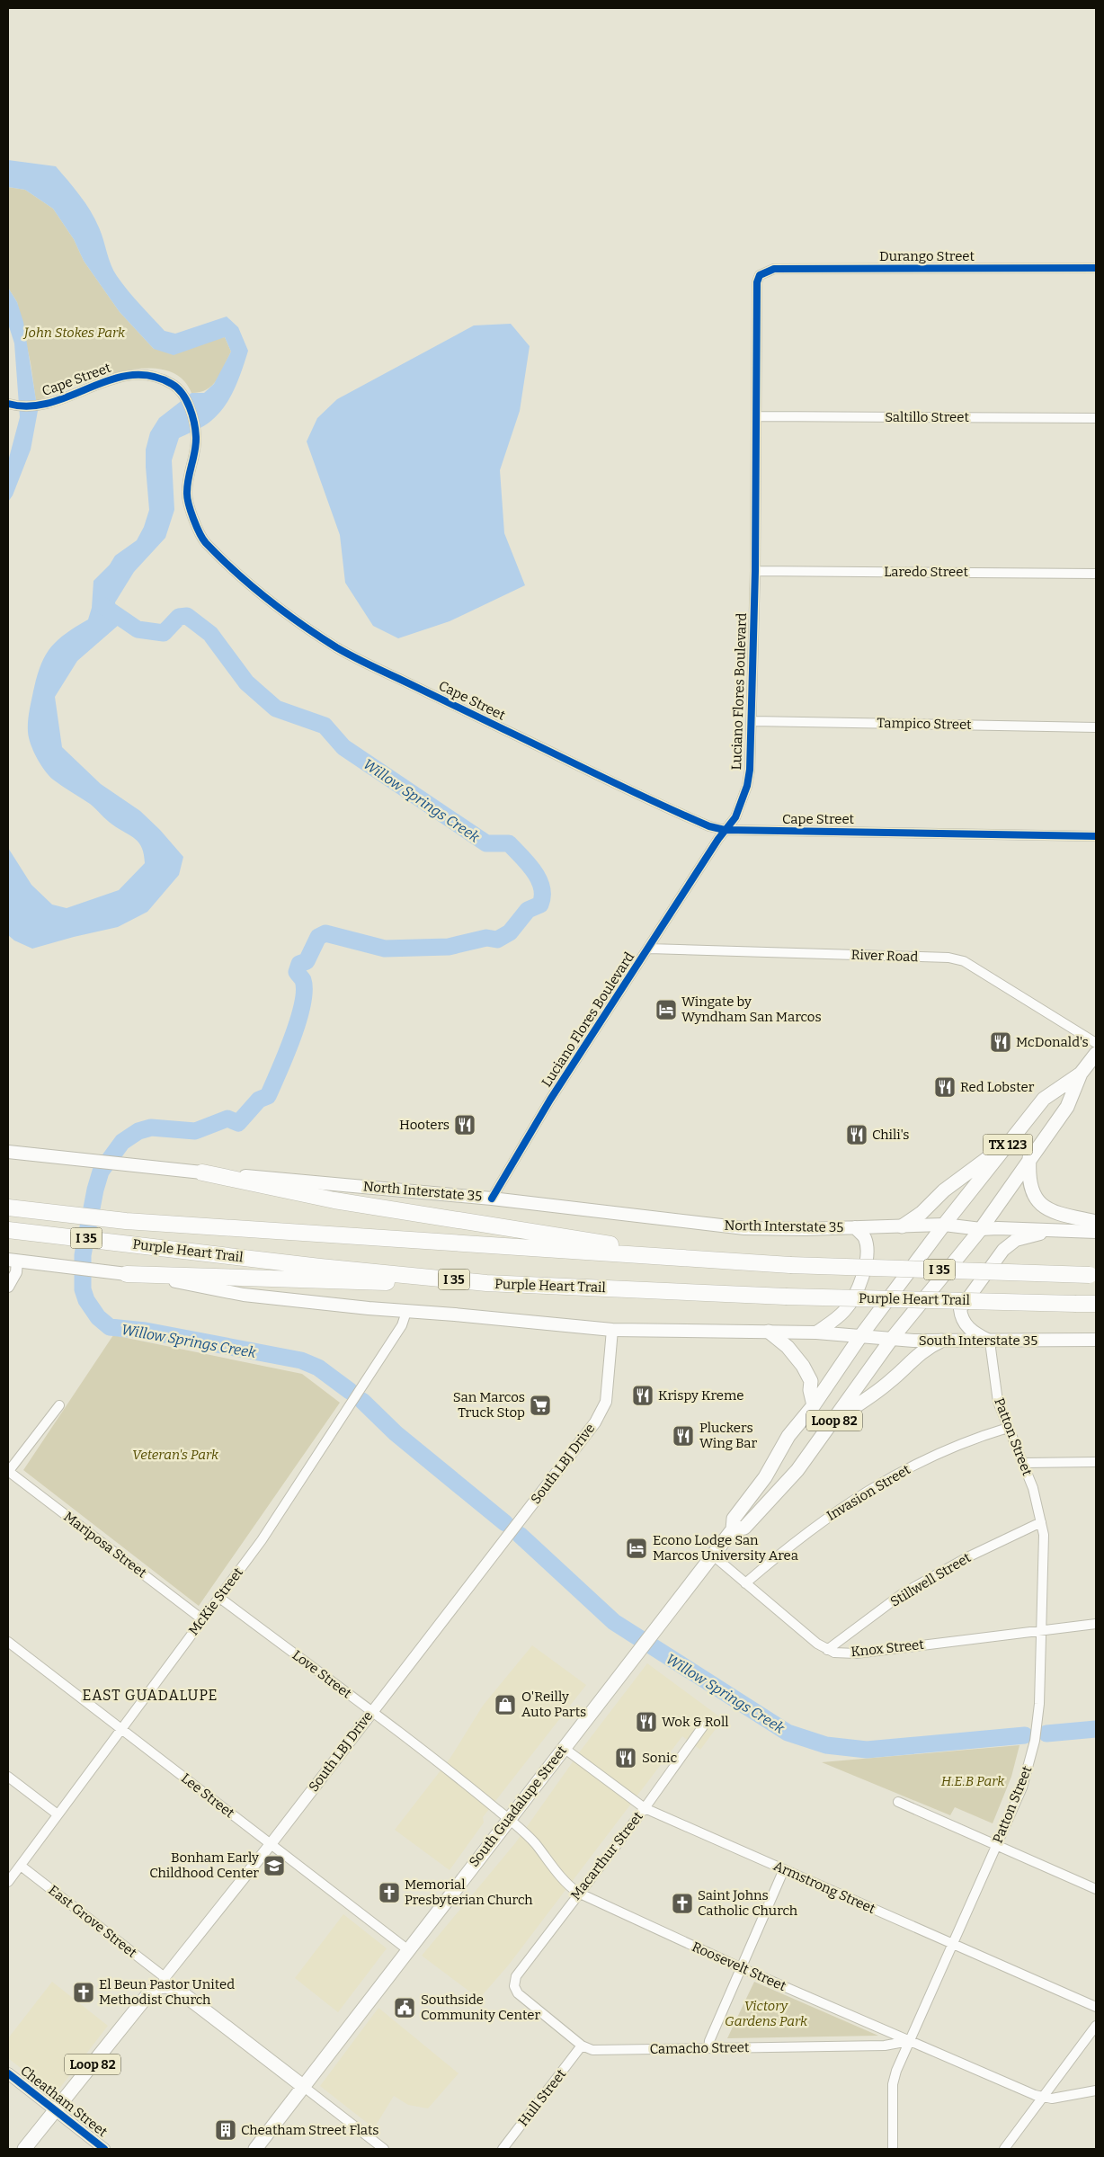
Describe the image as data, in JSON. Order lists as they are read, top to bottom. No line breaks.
{"streets":{"highway":["I 35","Purple Heart Trail"],"main road":["TX 123","North Interstate 35","South Interstate 35","Loop 82","South LBJ Drive","South Guadalupe Street","East Grove Street"],"street":["Durango Street","Cape Street","Saltillo Street","Laredo Street","Luciano Flores Boulevard","Tampico Street","River Road","Patton Street","Invasion Street","Mariposa Street","Stillwell Street","McKie Street","Knox Street","Love Street","Lee Street","Macarthur Street","Armstrong Street","Roosevelt Street","Camacho Street","Hull Street","Cheatham Street"]},"crossings":[["Durango Street","Luciano Flores Boulevard"],["Cape Street","Luciano Flores Boulevard"],["Saltillo Street","Luciano Flores Boulevard"],["Laredo Street","Luciano Flores Boulevard"],["Luciano Flores Boulevard","Tampico Street"],["Luciano Flores Boulevard","River Road"],["Luciano Flores Boulevard","North Interstate 35"],["North Interstate 35","South Guadalupe Street"],["South Interstate 35","Patton Street"],["South Interstate 35","South Guadalupe Street"],["Patton Street","Invasion Street"],["Patton Street","Stillwell Street"],["Patton Street","Knox Street"],["Patton Street","Armstrong Street"],["Patton Street","Roosevelt Street"],["Patton Street","Camacho Street"],["South LBJ Drive","Love Street"],["South LBJ Drive","Lee Street"],["South LBJ Drive","East Grove Street"],["South LBJ Drive","Cheatham Street"],["Invasion Street","Knox Street"],["Mariposa Street","McKie Street"],["Stillwell Street","Knox Street"],["McKie Street","Love Street"],["McKie Street","Lee Street"],["McKie Street","East Grove Street"],["Knox Street","South Guadalupe Street"],["Love Street","South Guadalupe Street"],["Love Street","Roosevelt Street"],["Lee Street","South Guadalupe Street"],["South Guadalupe Street","Armstrong Street"],["South Guadalupe Street","East Grove Street"],["South Guadalupe Street","Roosevelt Street"],["Macarthur Street","Armstrong Street"],["Macarthur Street","Roosevelt Street"],["Macarthur Street","Camacho Street"],["Roosevelt Street","Camacho Street"],["Camacho Street","Hull Street"]],"districts":["EAST GUADALUPE"],"water":["Willow Springs Creek"],"parks":["John Stokes Park","Veteran's Park","H.E.B Park","Victory Gardens Park"],"places":{"hotel":["Wingate by Wyndham San Marcos","Econo Lodge San Marcos University Area"],"restaurant":["McDonald's","Red Lobster","Hooters","Chili's","Krispy Kreme","Pluckers Wing Bar","Wok & Roll","Sonic"],"supermarket":["San Marcos Truck Stop"],"shop":["O'Reilly Auto Parts"],"school or university":["Bonham Early Childhood Center"],"church":["Memorial Presbyterian Church","Saint Johns Catholic Church","El Beun Pastor United Methodist Church"],"public building":["Southside Community Center"],"building":["Cheatham Street Flats"]}}
